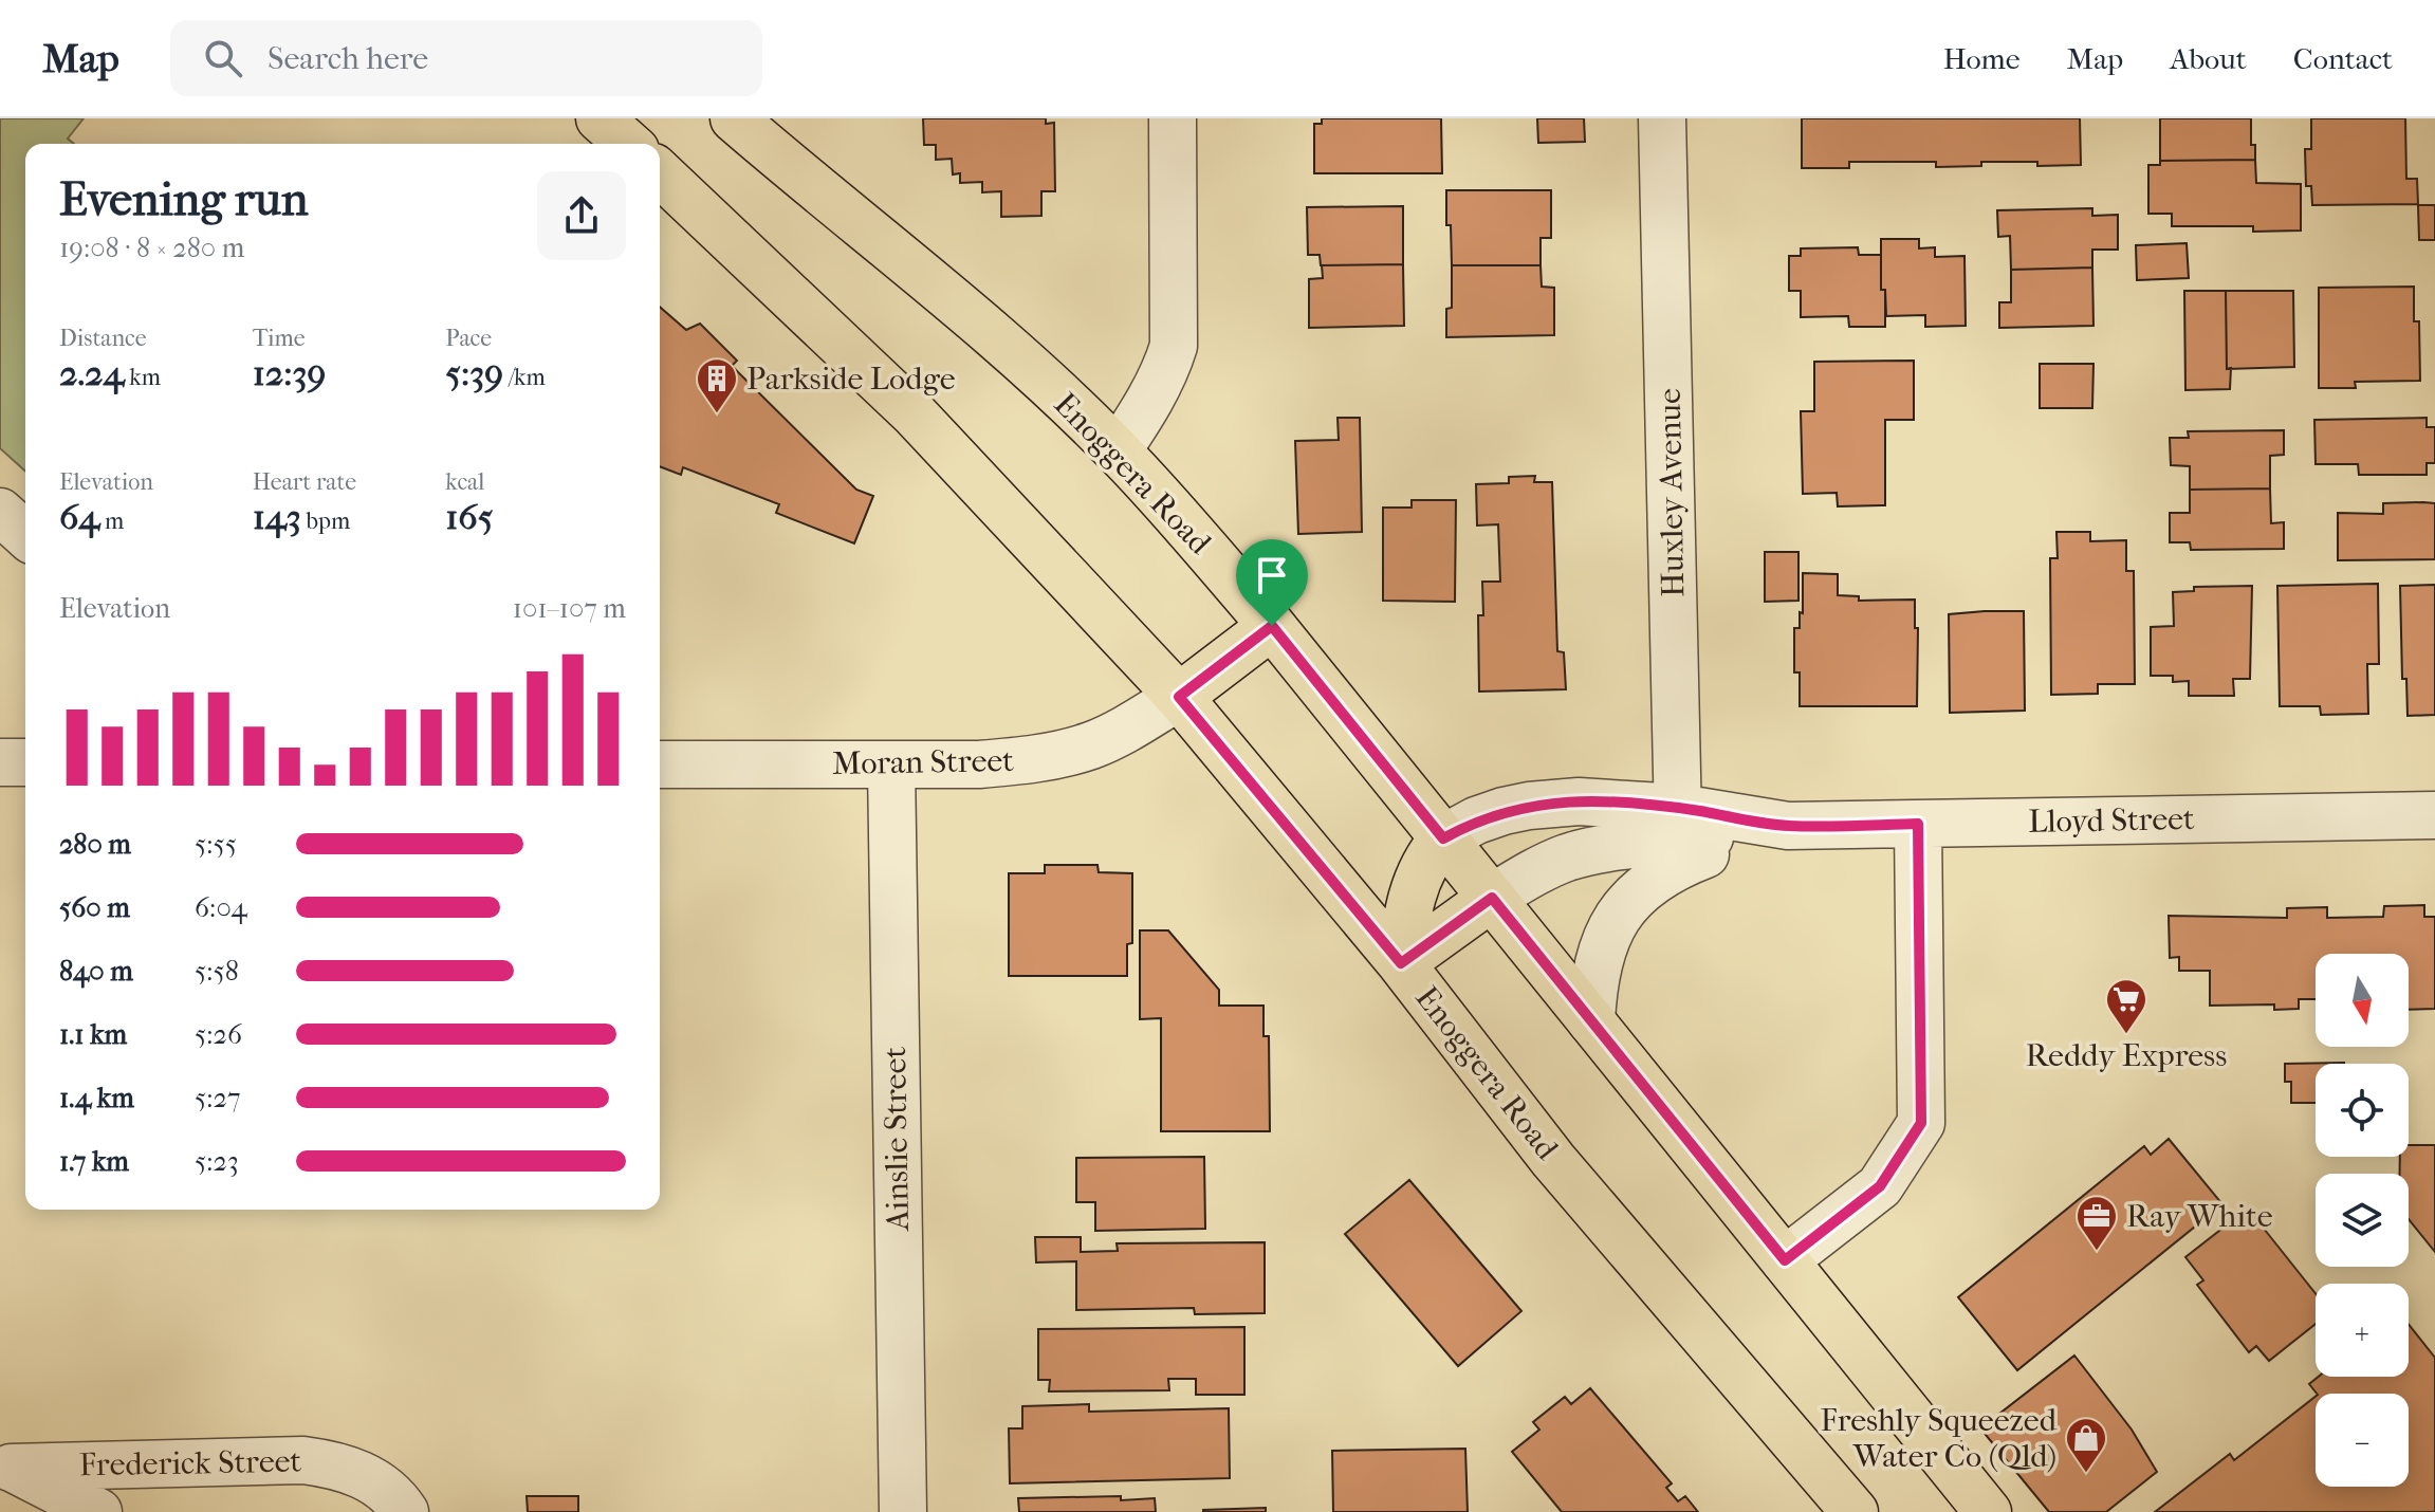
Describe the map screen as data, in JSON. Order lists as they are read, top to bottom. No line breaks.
{"streets":{"main road":["Enoggera Road"],"street":["Huxley Avenue","Moran Street","Lloyd Street","Ainslie Street","Frederick Street"]},"crossings":[["Enoggera Road","Moran Street"],["Enoggera Road","Lloyd Street"],["Huxley Avenue","Lloyd Street"],["Moran Street","Ainslie Street"]],"places":{"building":["Parkside Lodge"],"supermarket":["Reddy Express"],"office":["Ray White"],"shop":["Freshly Squeezed Water Co (Qld)"]},"north":"bottom","page":{"header":"Map","search":"Search here","nav":["Home","Map","About","Contact"],"heading":["Evening run","19:08 · 8 × 280 m"],"stats":[["Distance","2.24 km"],["Time","12:39"],["Pace","5:39 /km"],["Elevation","64 m"],["Heart rate","143 bpm"],["kcal","165"]],"chart":["Elevation","101–107 m"],"list":[{"name":"280 m","note":"5:55"},{"name":"560 m","note":"6:04"},{"name":"840 m","note":"5:58"},{"name":"1.1 km","note":"5:26"},{"name":"1.4 km","note":"5:27"},{"name":"1.7 km","note":"5:23"}],"map_buttons":["+","−"]}}
